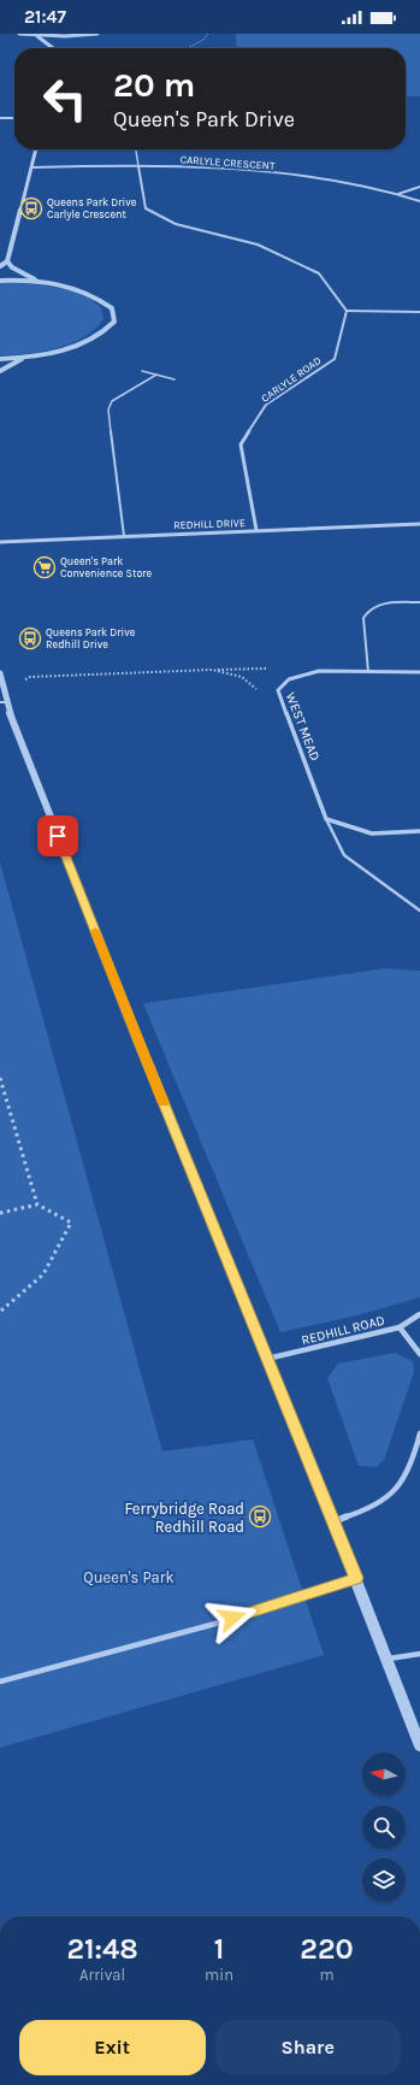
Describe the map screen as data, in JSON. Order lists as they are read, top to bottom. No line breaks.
{"streets":{"street":["CARLYLE CRESCENT","CARLYLE ROAD","REDHILL DRIVE","WEST MEAD","REDHILL ROAD"]},"crossings":[["CARLYLE ROAD","REDHILL DRIVE"]],"parks":["Queen's Park"],"places":{"bus stop":["Queens Park Drive Carlyle Crescent","Queens Park Drive Redhill Drive","Ferrybridge Road Redhill Road"],"supermarket":["Queen's Park Convenience Store"]},"north":"left","page":{"status":"21:47","turn":["20 m","Queen's Park Drive"],"eta":["21:48","Arrival","1","min","220","m"],"buttons":["Exit","Share"]}}
